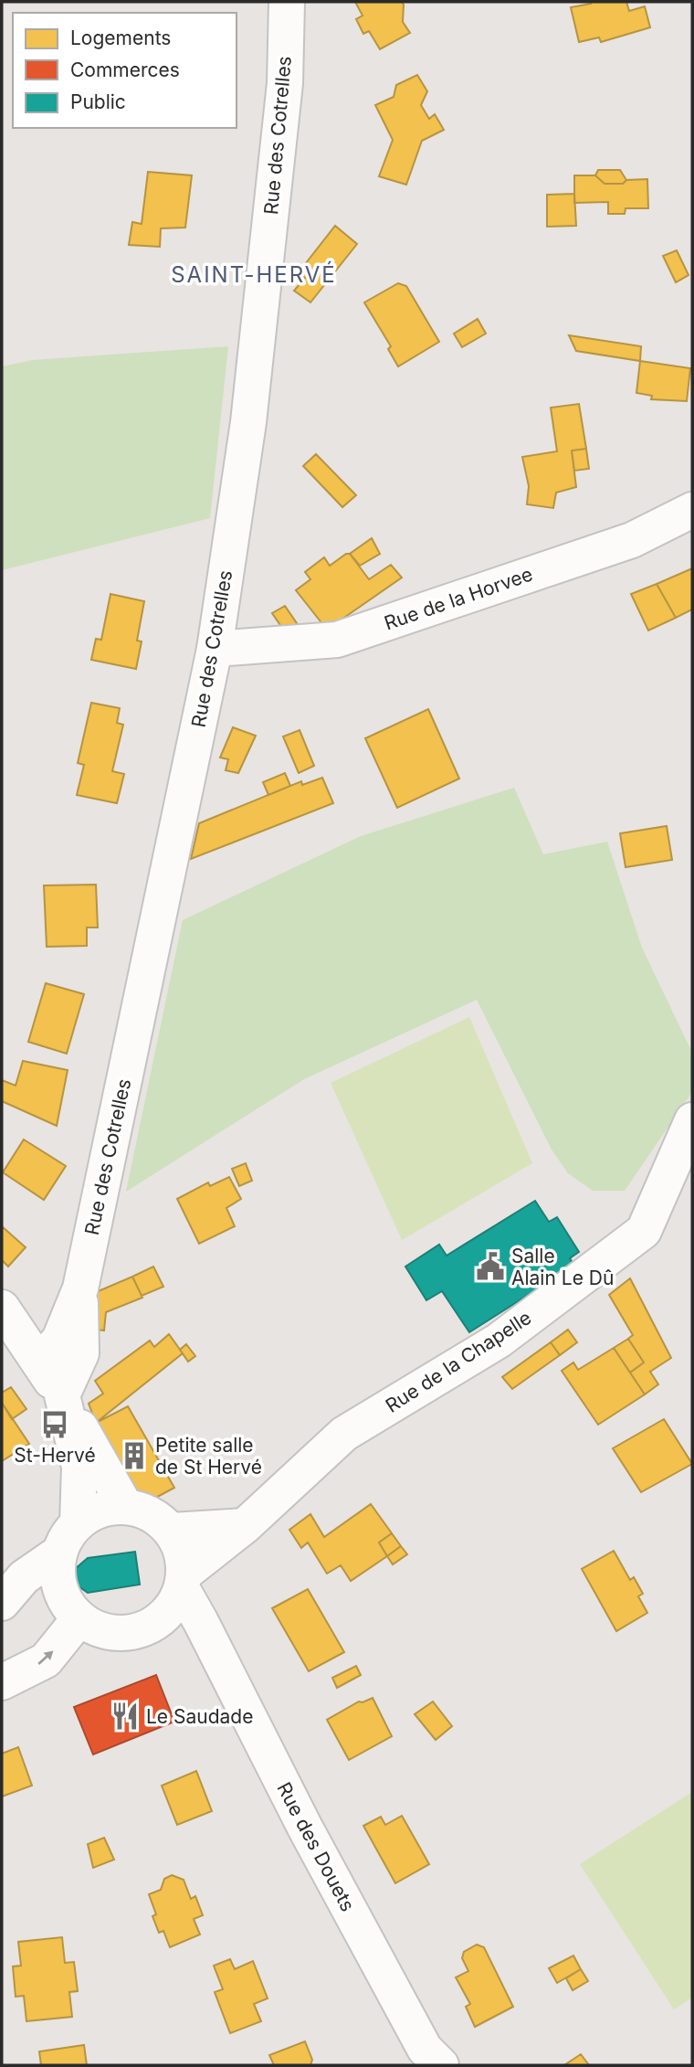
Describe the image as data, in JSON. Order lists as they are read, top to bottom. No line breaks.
{"streets":{"street":["Rue des Cotrelles","Rue de la Horvee","Rue de la Chapelle","Rue des Douets"]},"crossings":[["Rue des Cotrelles","Rue de la Horvee"],["Rue de la Chapelle","Rue des Douets"]],"districts":["SAINT-HERVÉ"],"places":{"public building":["Salle Alain Le Dû"],"bus stop":["St-Hervé"],"building":["Petite salle de St Hervé"],"restaurant":["Le Saudade"]},"legend":["Logements","Commerces","Public"]}
